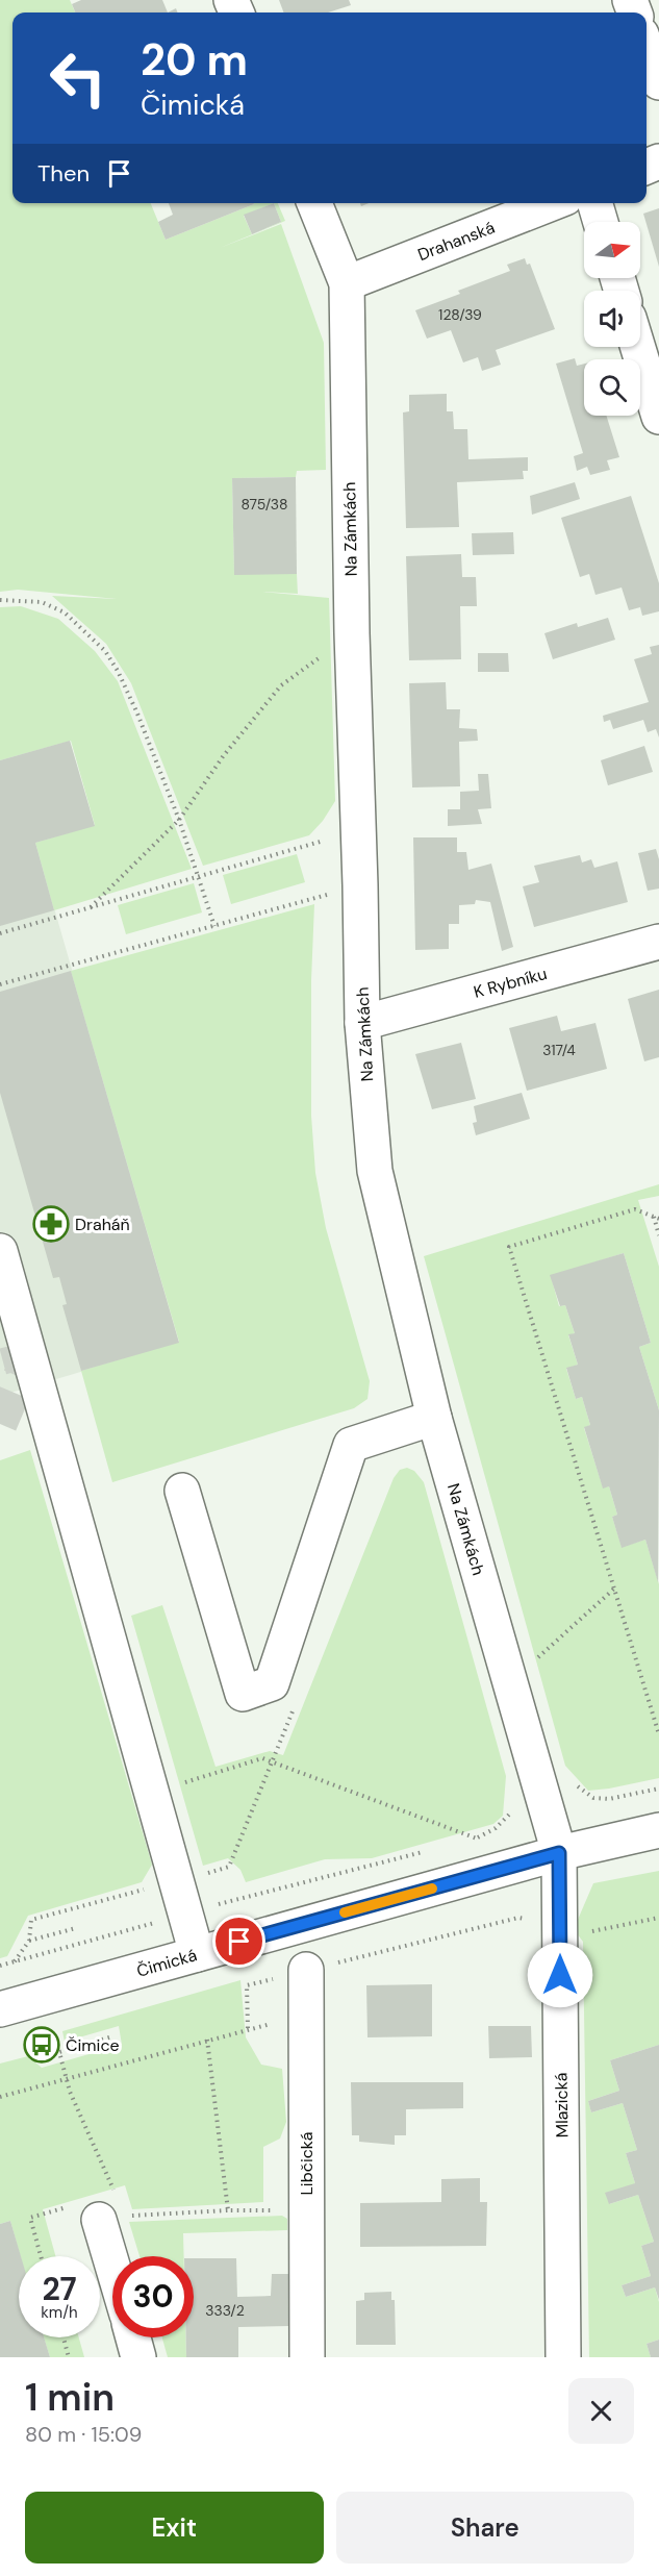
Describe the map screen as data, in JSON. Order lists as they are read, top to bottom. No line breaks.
{"streets":{"street":["Drahanská","Na Zámkách","K Rybníku","Čimická","Mlazická","Libčická"]},"crossings":[["Drahanská","Na Zámkách"],["Na Zámkách","K Rybníku"],["Na Zámkách","Čimická"],["Na Zámkách","Mlazická"],["Čimická","Mlazická"]],"places":{"pharmacy":["Draháň"],"bus stop":["Čimice"]},"house_numbers":["128/39","875/38","317/4","333/2"],"north":"right","page":{"turn":["20 m","Čimická"],"then":"Then","speed":"27 km/h","limit":"30","heading":["1 min","80 m · 15:09"],"buttons":["Exit","Share"]}}
